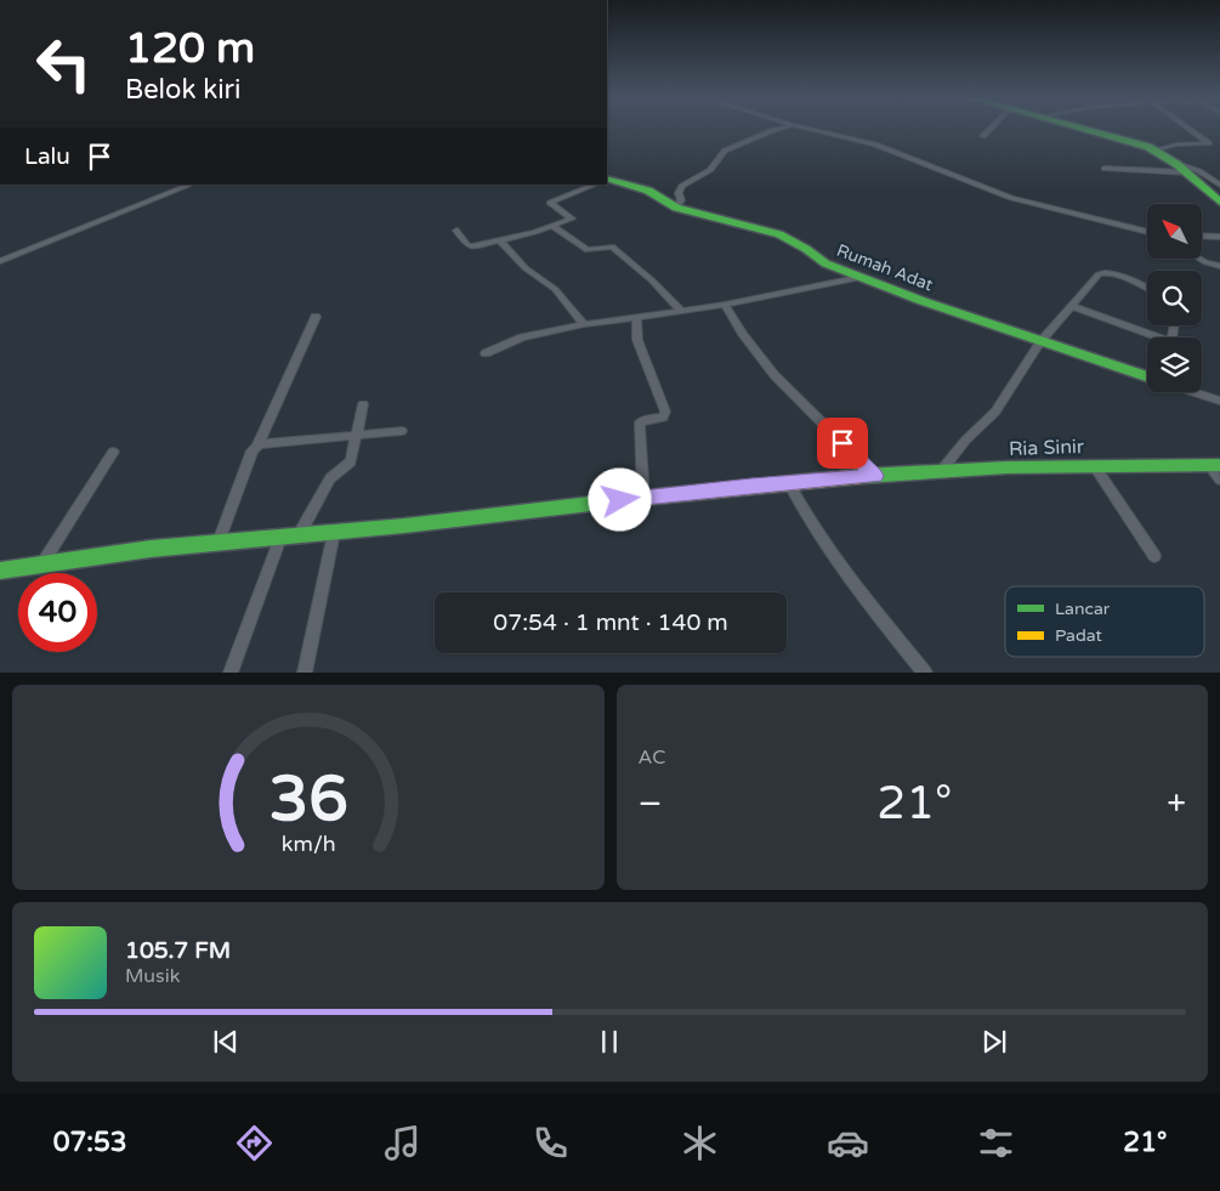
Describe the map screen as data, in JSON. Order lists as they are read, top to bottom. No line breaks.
{"streets":{"street":["Rumah Adat","Ria Sinir"]},"legend":["Lancar","Padat"],"north":"top left","page":{"turn":["120 m","Belok kiri"],"then":"Lalu","limit":"40","trip":"07:54 · 1 mnt · 140 m","tile":"AC","heat":["−","21°","+"],"song":["105.7 FM","Musik"],"tabs":["07:53","21°"],"gauge":["36","km/h"]}}
